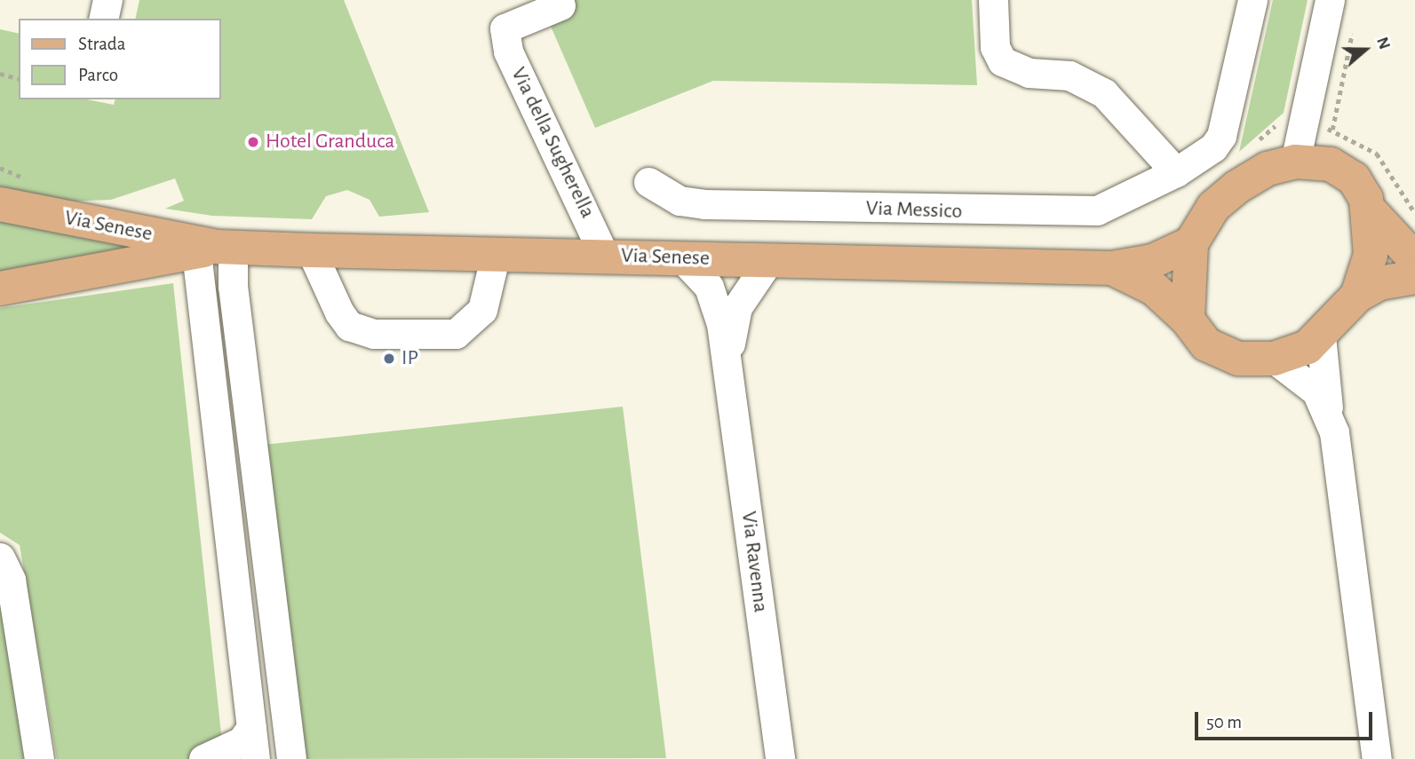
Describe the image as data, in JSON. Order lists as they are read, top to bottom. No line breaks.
{"streets":{"main road":["Via Senese"],"street":["Via della Sugherella","Via Messico","Via Ravenna"]},"crossings":[["Via della Sugherella","Via Senese"],["Via Senese","Via Ravenna"]],"places":["Hotel Granduca","IP"],"legend":["Strada","Parco"],"scale_bar":"50 m","north":"right"}
